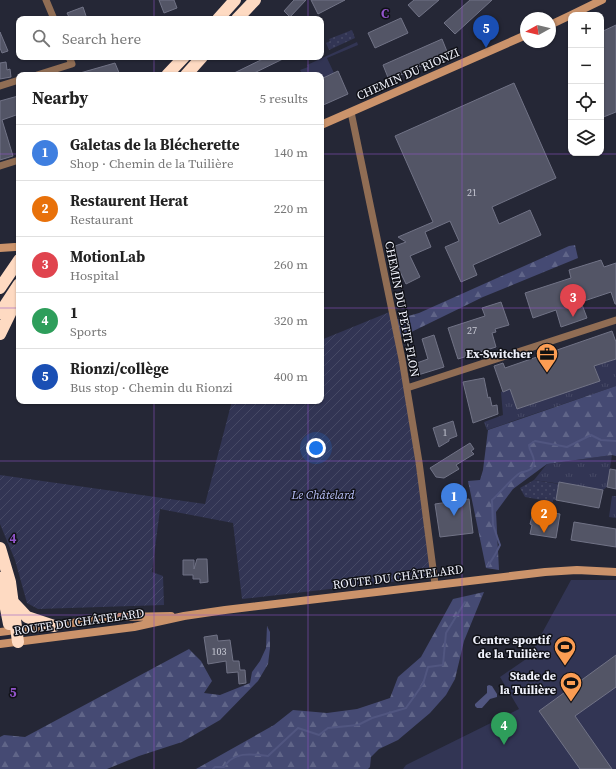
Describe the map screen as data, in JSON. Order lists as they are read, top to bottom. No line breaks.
{"streets":{"main road":["CHEMIN DU RIONZI","ROUTE DU CHÂTELARD"],"street":["CHEMIN DU PETIT-FLON"]},"crossings":[["CHEMIN DU RIONZI","CHEMIN DU PETIT-FLON"]],"parks":["Le Châtelard"],"places":{"office":["Ex-Switcher"],"sports":["Centre sportif de la Tuilière","Stade de la Tuilière"]},"house_numbers":["21","27","1","103"],"north":"left","page":{"map_buttons":["+","−"],"pins":["5","3","1","2","4"],"search":"Search here","heading":["Nearby","5 results"],"list":[{"mark":"1","name":"Galetas de la Blécherette","note":"Shop · Chemin de la Tuilière","value":"140 m"},{"mark":"2","name":"Restaurent Herat","note":"Restaurant","value":"220 m"},{"mark":"3","name":"MotionLab","note":"Hospital","value":"260 m"},{"mark":"4","name":"1","note":"Sports","value":"320 m"},{"mark":"5","name":"Rionzi/collège","note":"Bus stop · Chemin du Rionzi","value":"400 m"}]},"grid":{"columns":["C"],"rows":["4","5"]}}
